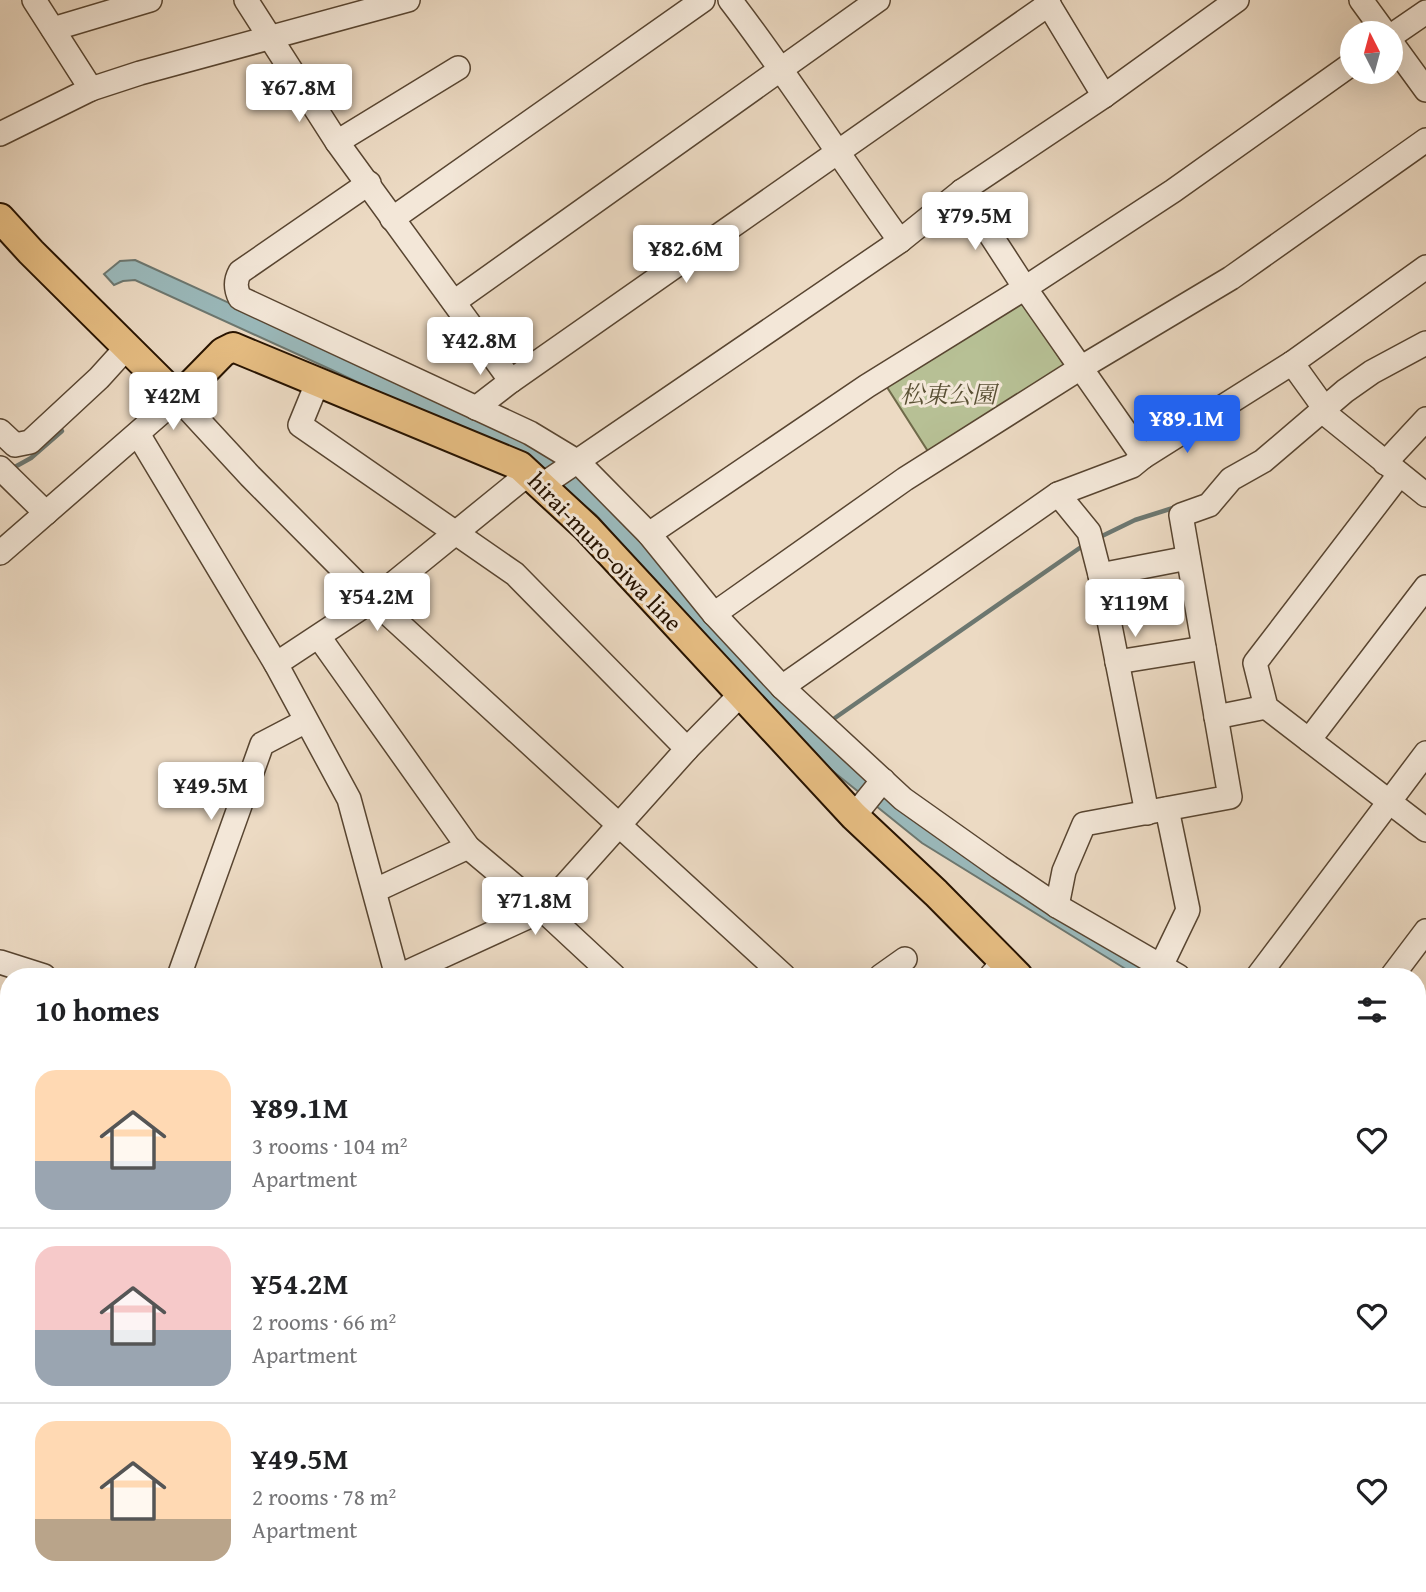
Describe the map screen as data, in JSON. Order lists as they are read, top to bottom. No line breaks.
{"streets":{"main road":["hirai-muro-oiwa line"]},"parks":["松東公園"],"north":"top","page":{"price":["¥67.8M","¥79.5M","¥82.6M","¥42.8M","¥42M","¥89.1M","¥54.2M","¥119M","¥49.5M","¥71.8M"],"heading":"10 homes","list":[{"name":"¥89.1M","note":"3 rooms · 104 m² · Apartment"},{"name":"¥54.2M","note":"2 rooms · 66 m² · Apartment"},{"name":"¥49.5M","note":"2 rooms · 78 m² · Apartment"}]}}
